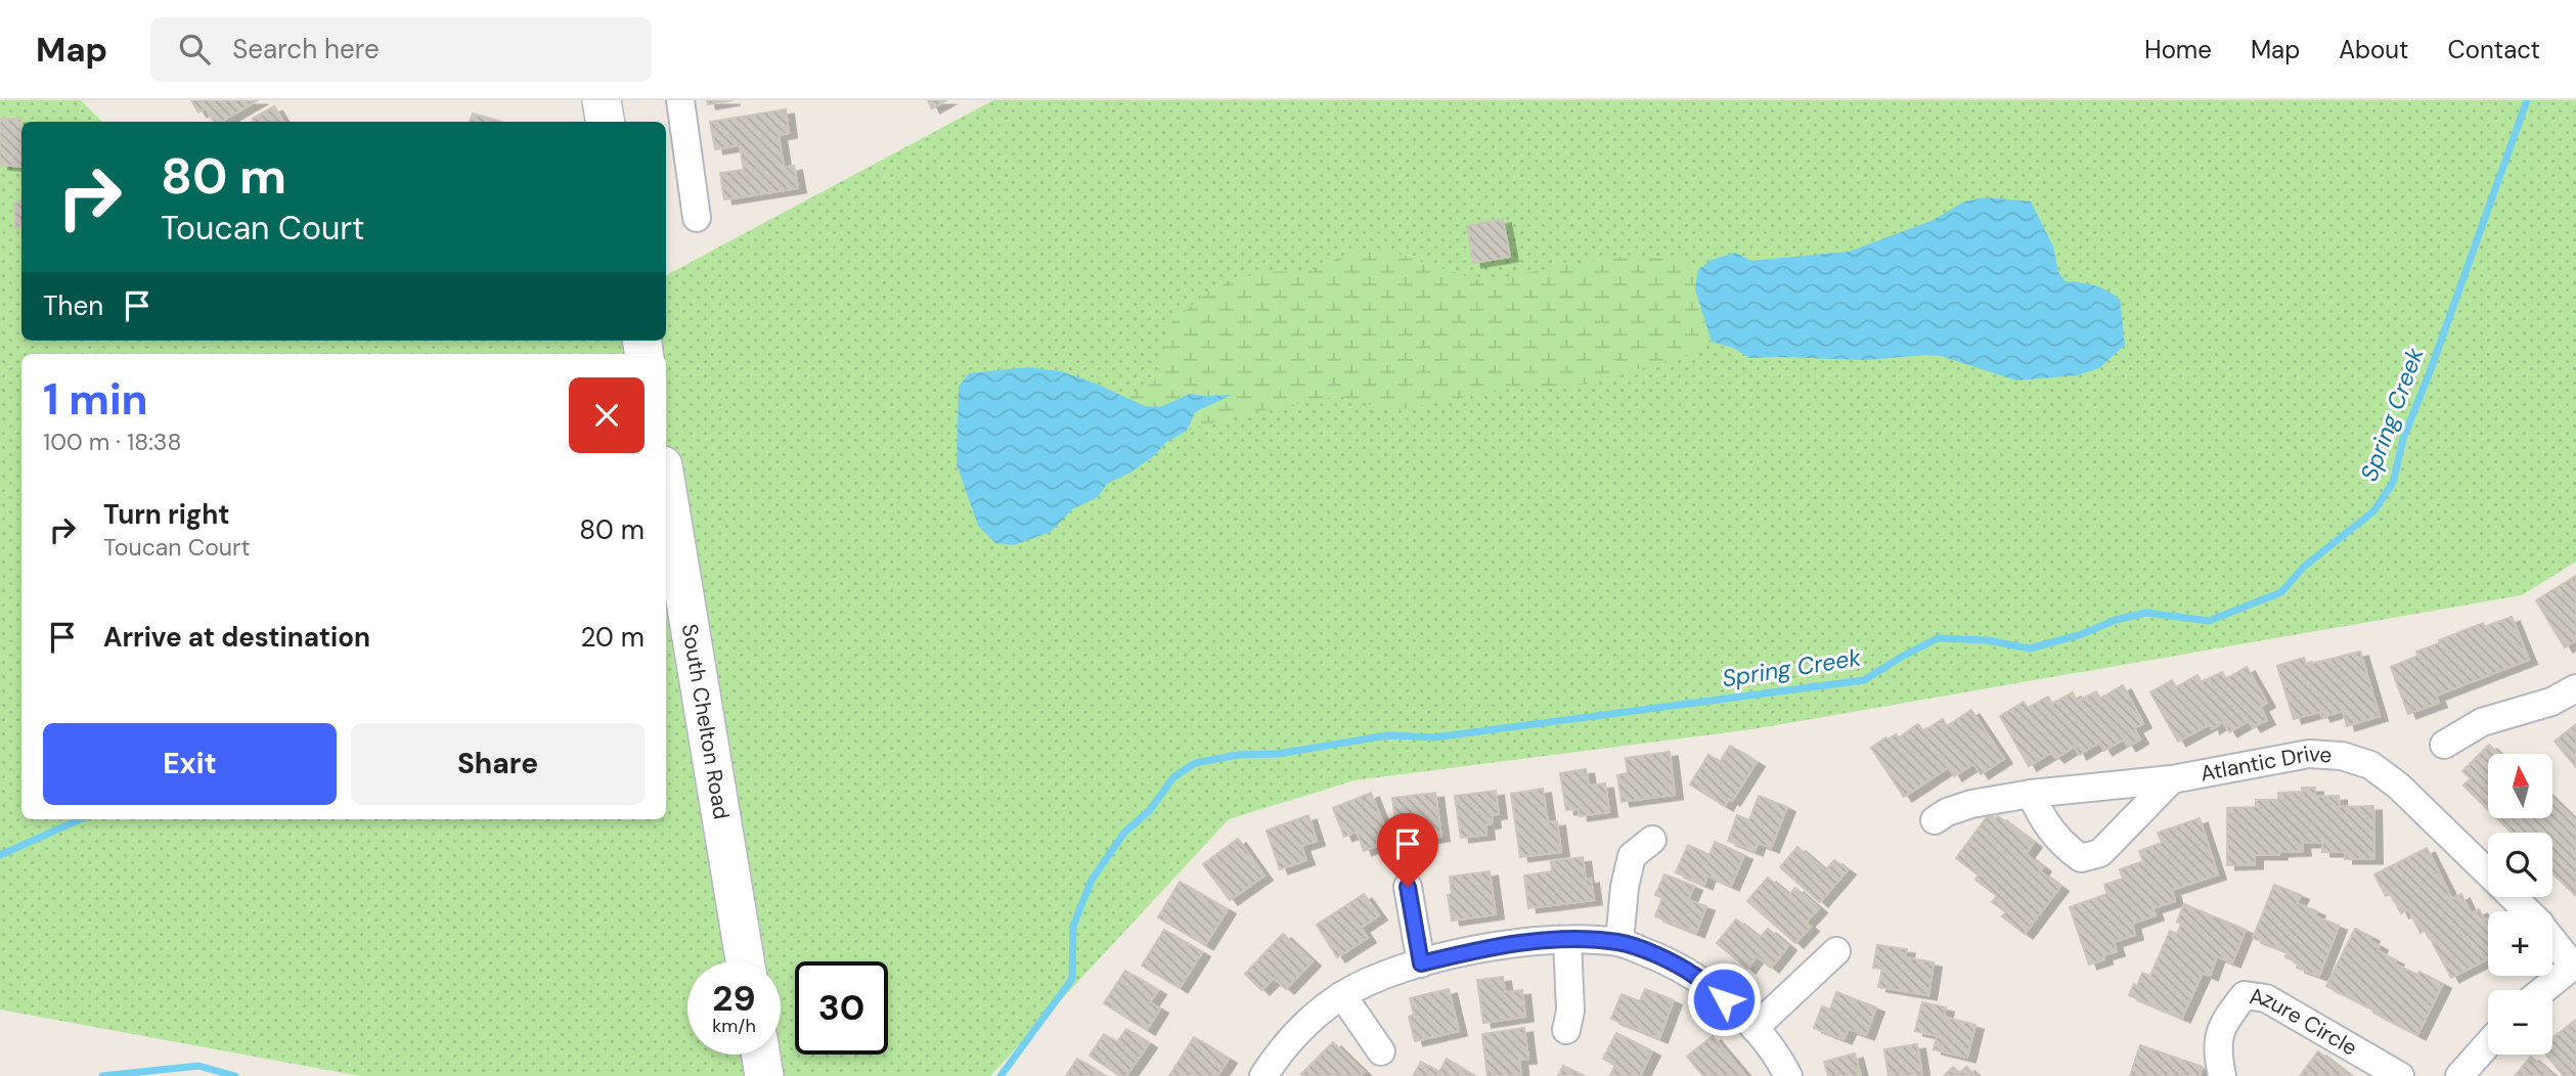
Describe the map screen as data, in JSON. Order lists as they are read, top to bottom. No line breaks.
{"streets":{"main road":["South Chelton Road"],"street":["Atlantic Drive","Azure Circle"]},"water":["Spring Creek"],"north":"top","page":{"header":"Map","search":"Search here","nav":["Home","Map","About","Contact"],"turn":["80 m","Toucan Court"],"then":"Then","heading":["1 min","100 m · 18:38"],"list":[{"name":"Turn right","note":"Toucan Court","value":"80 m"},{"name":"Arrive at destination","value":"20 m"}],"buttons":["Exit","Share"],"map_buttons":["+","−"],"speed":"29 km/h","limit":"30"}}
